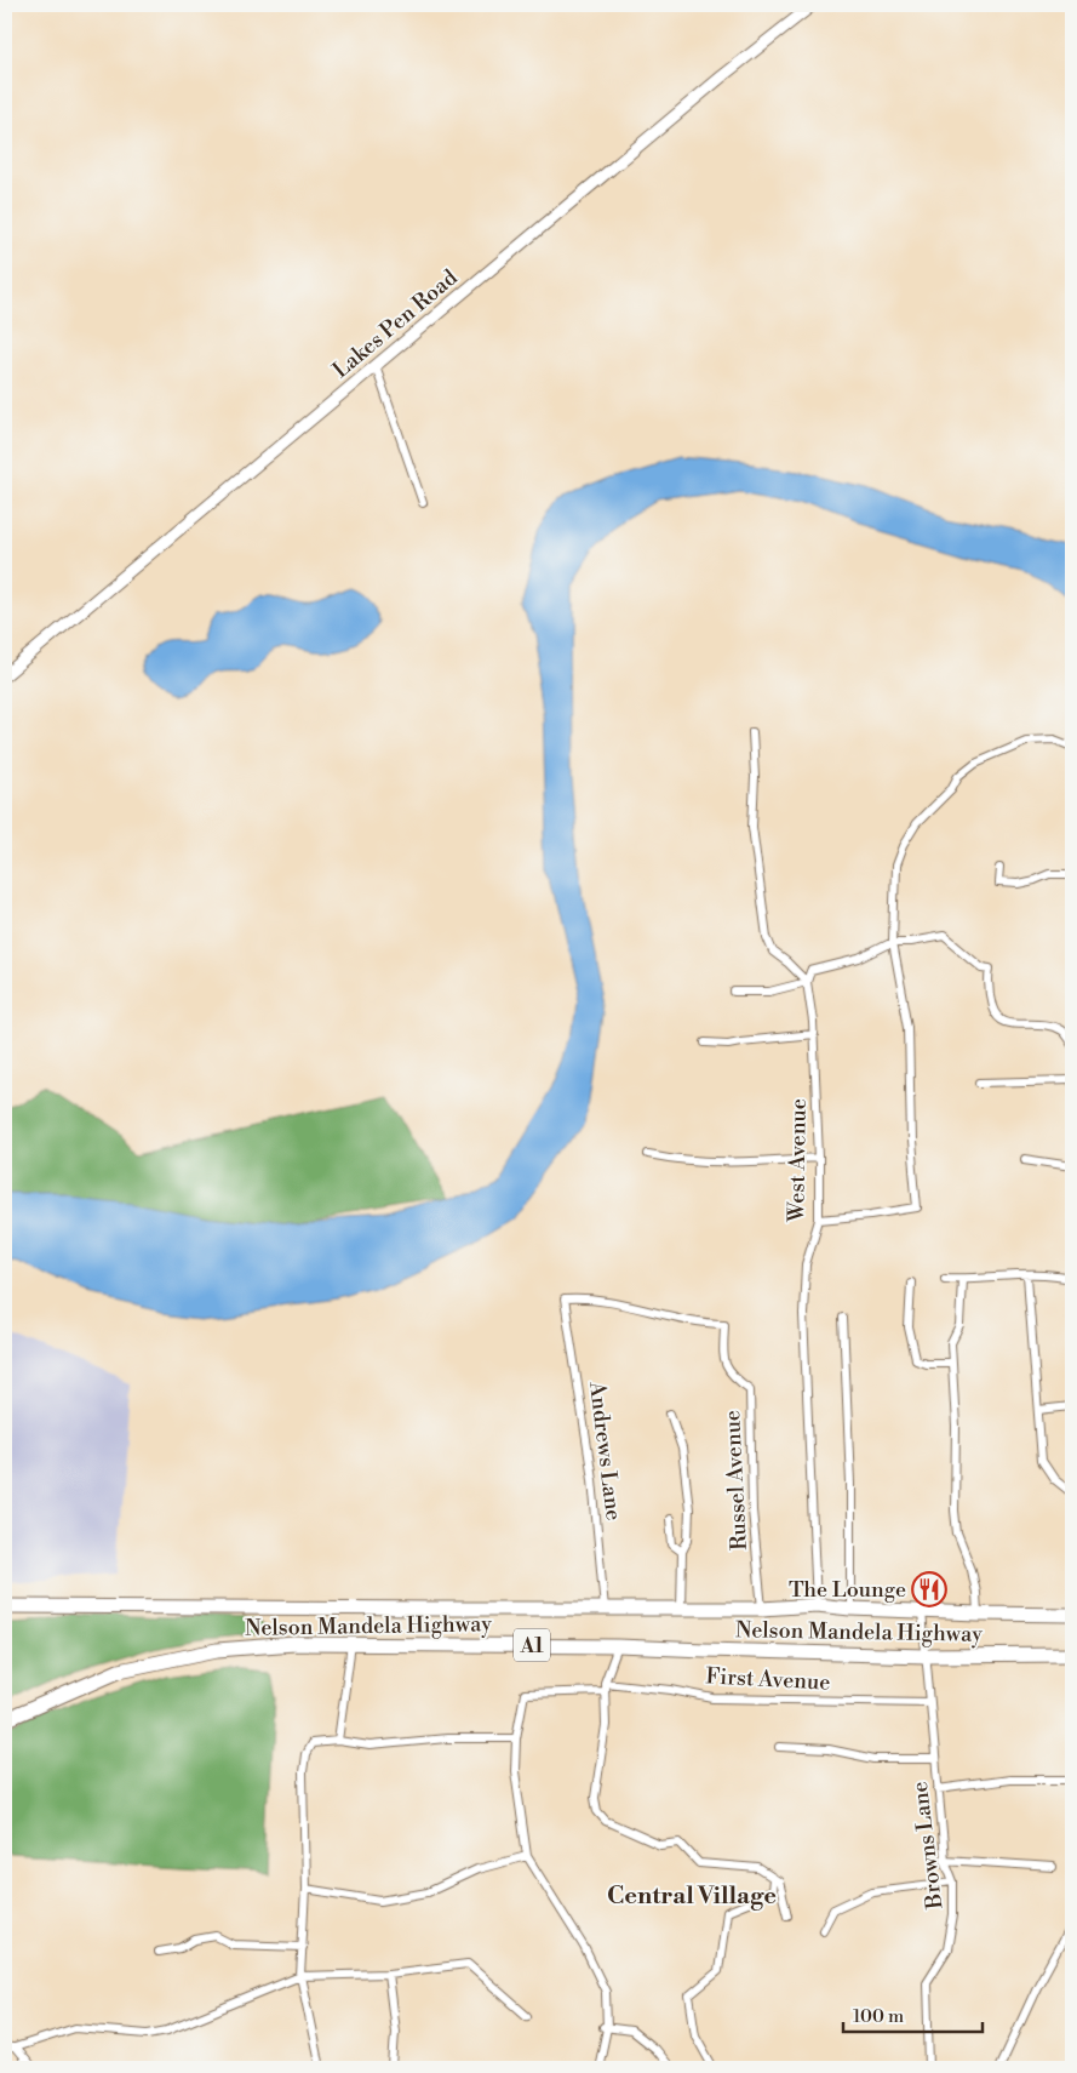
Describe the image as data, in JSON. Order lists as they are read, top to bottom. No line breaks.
{"streets":{"highway":["Nelson Mandela Highway","A1"],"street":["Lakes Pen Road","West Avenue","Andrews Lane","Russel Avenue","First Avenue","Browns Lane"]},"crossings":[["West Avenue","Nelson Mandela Highway"],["Andrews Lane","Russel Avenue"],["Andrews Lane","Nelson Mandela Highway"],["Russel Avenue","Nelson Mandela Highway"],["Nelson Mandela Highway","Browns Lane"],["First Avenue","Browns Lane"]],"districts":["Central Village"],"places":{"restaurant":["The Lounge"]},"scale_bar":"100 m"}
